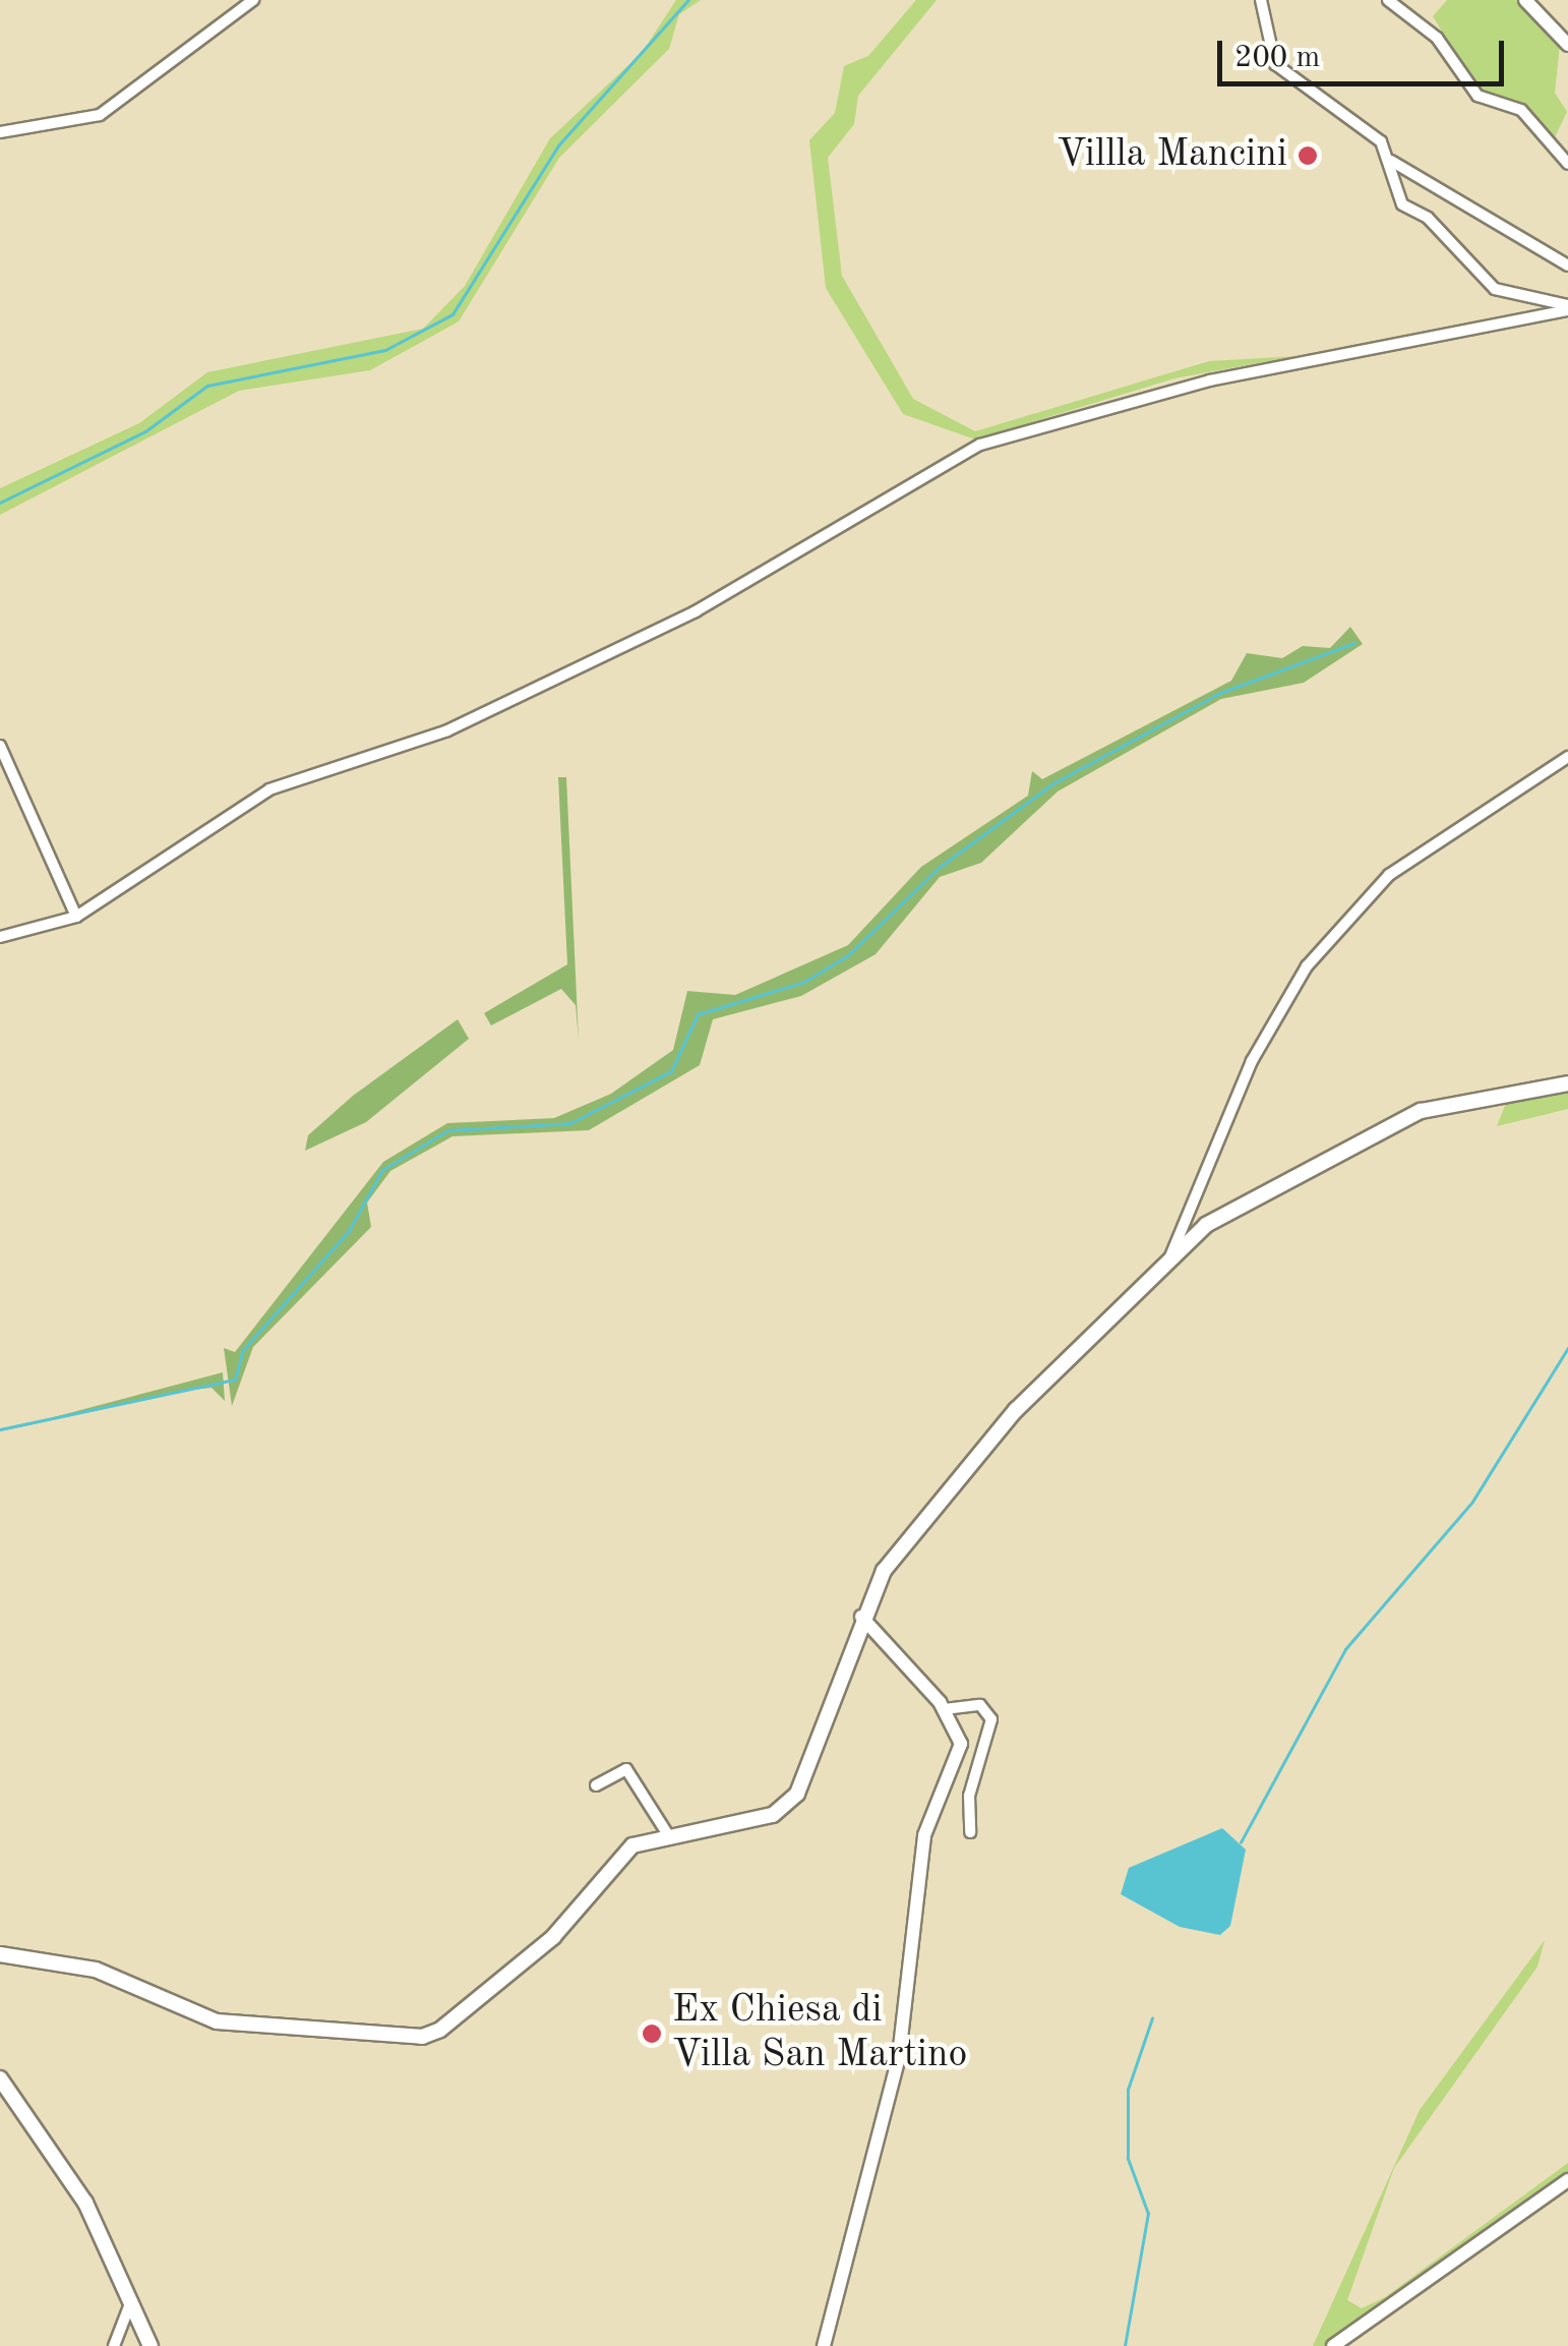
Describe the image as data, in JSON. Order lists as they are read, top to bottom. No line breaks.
{"places":["Villla Mancini","Ex Chiesa di Villa San Martino"],"scale_bar":"200 m"}
